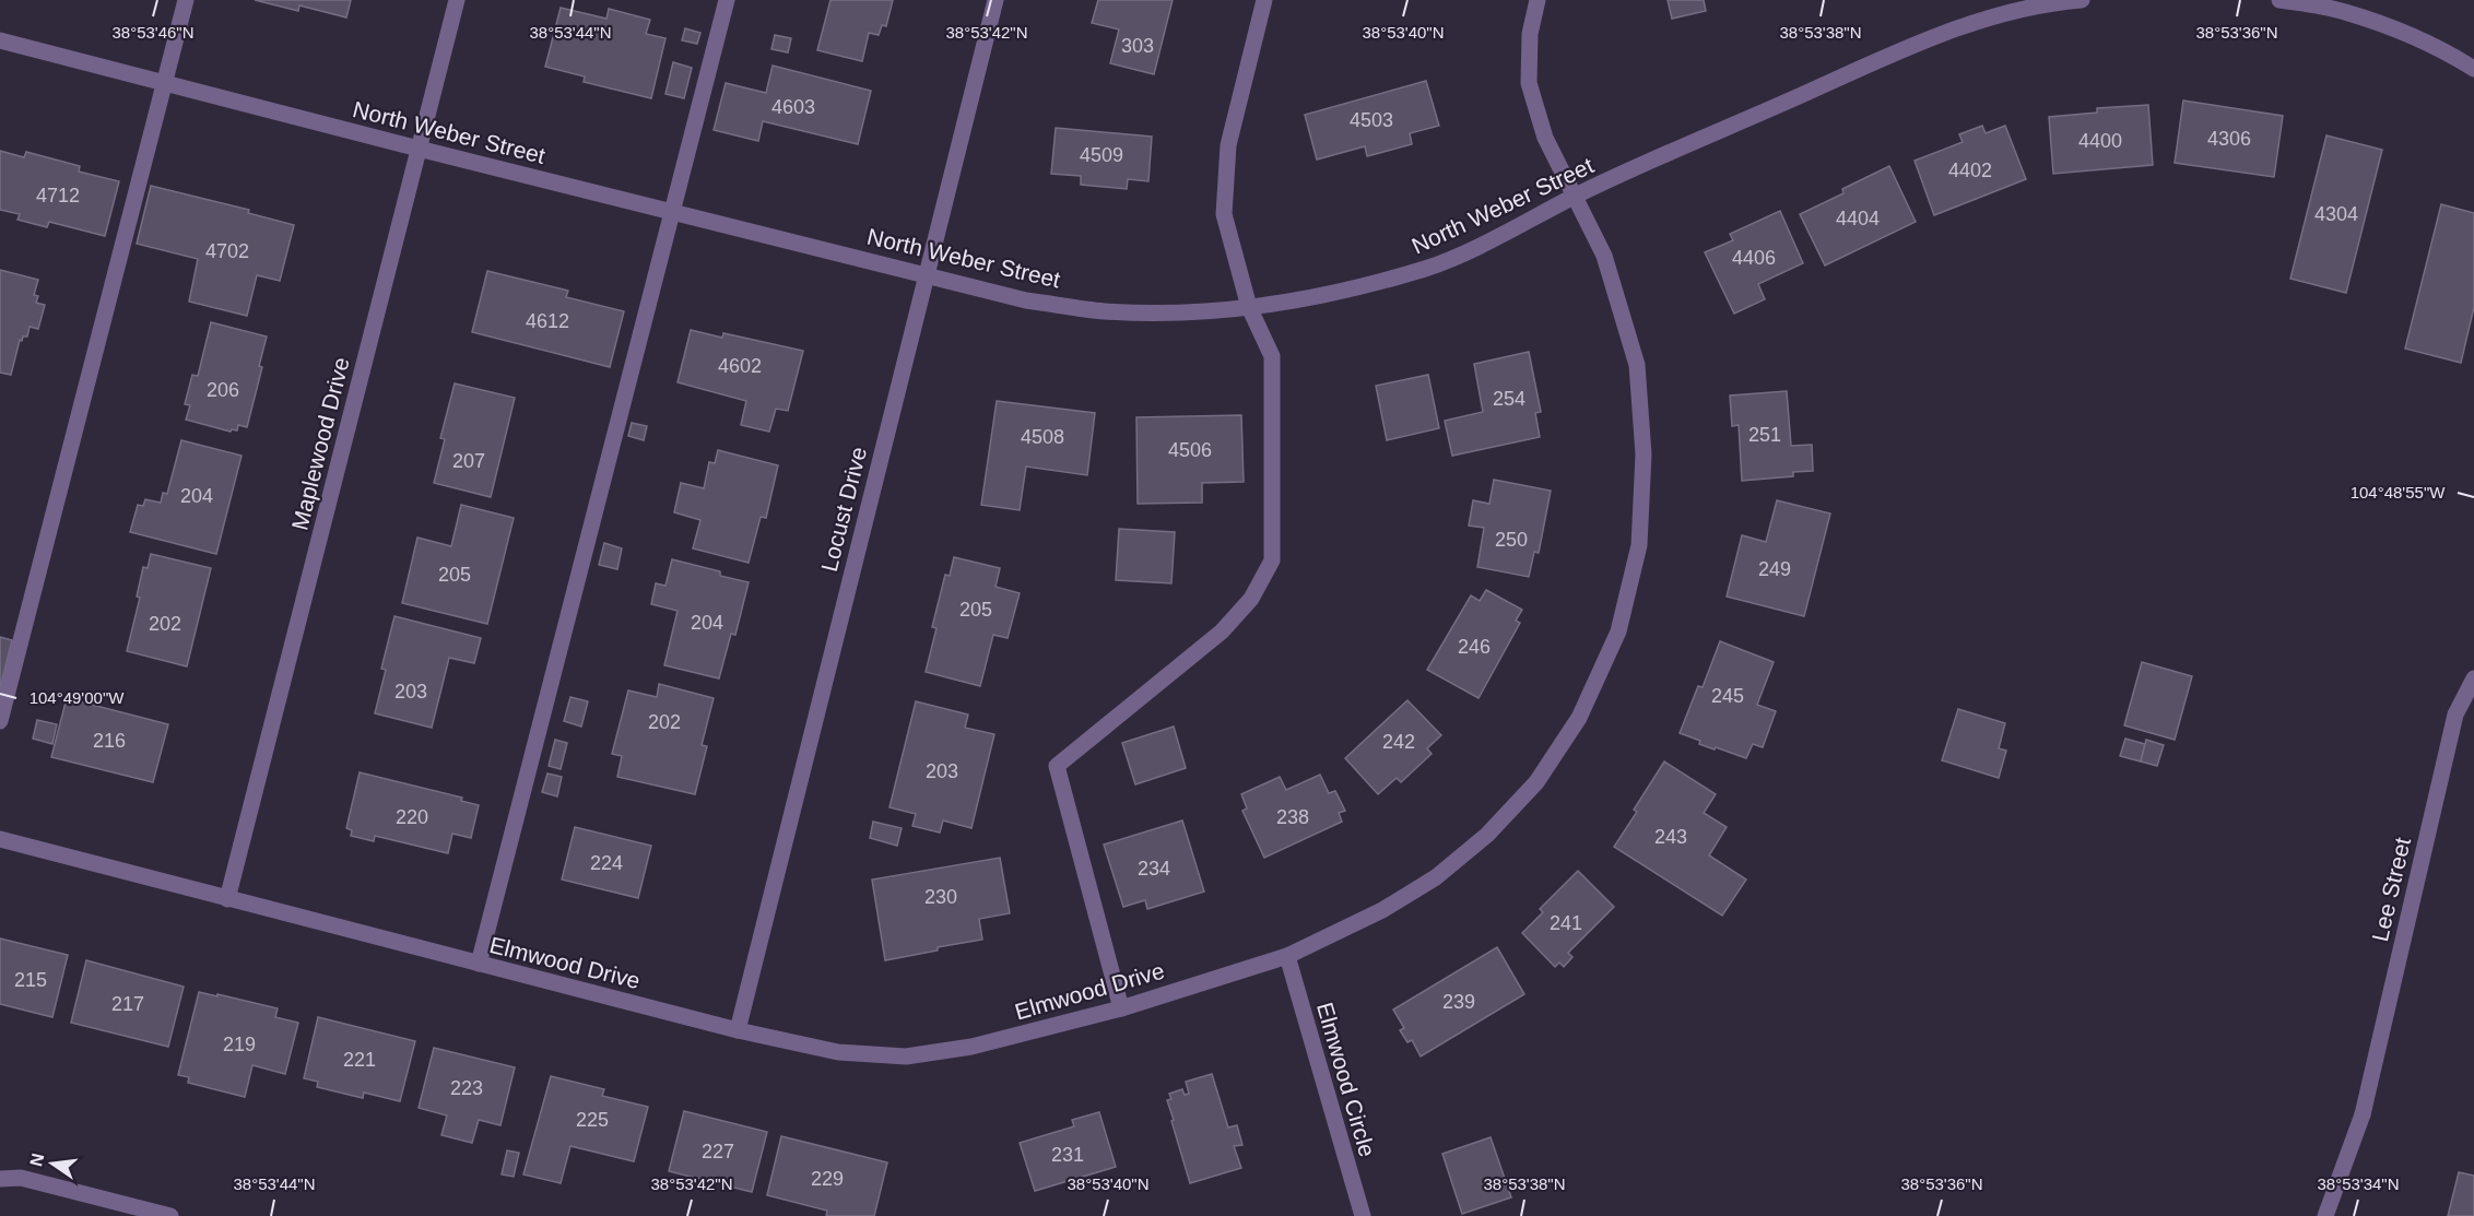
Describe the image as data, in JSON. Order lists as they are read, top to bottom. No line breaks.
{"streets":{"street":["North Weber Street","Maplewood Drive","Locust Drive","Lee Street","Elmwood Drive","Elmwood Circle"]},"crossings":[["North Weber Street","Maplewood Drive"],["North Weber Street","Locust Drive"],["North Weber Street","Elmwood Drive"],["Maplewood Drive","Elmwood Drive"],["Locust Drive","Elmwood Drive"],["Elmwood Drive","Elmwood Circle"]],"house_numbers":["303","4603","4503","4306","4400","4509","4402","4712","4304","4404","4702","4406","4612","4602","206","254","251","4508","4506","207","204","250","249","205","205","204","202","246","203","245","202","216","242","203","220","238","243","224","234","230","241","215","239","217","219","221","223","225","227","231","229"],"north":"left","coordinates":["38°53'46\"N","38°53'44\"N","38°53'42\"N","38°53'40\"N","38°53'38\"N","38°53'36\"N","104°48'55\"W","104°49'00\"W","38°53'34\"N"]}
